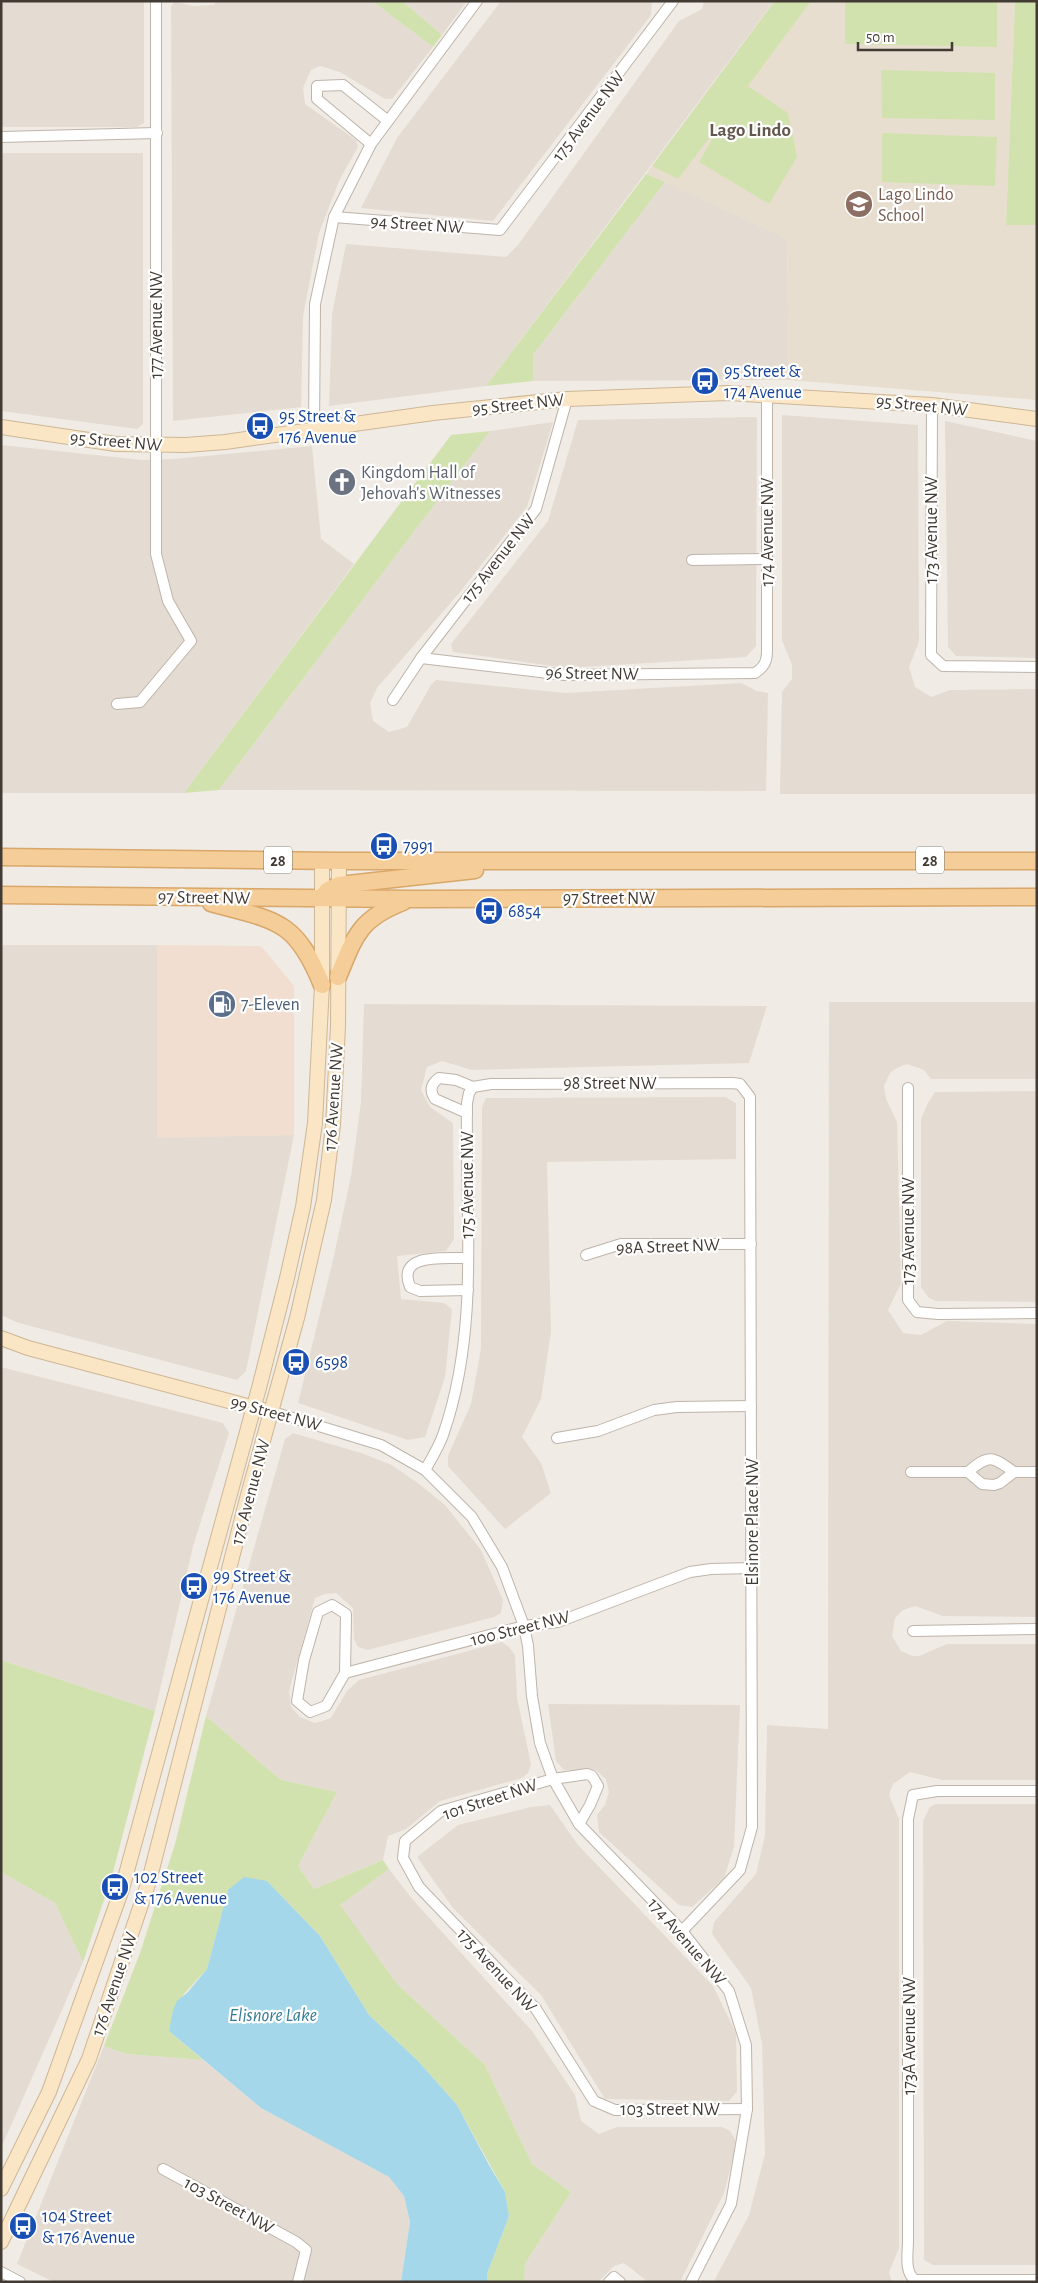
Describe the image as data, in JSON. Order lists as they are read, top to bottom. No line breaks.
{"streets":{"main road":["28","97 Street NW"],"street":["175 Avenue NW","94 Street NW","177 Avenue NW","95 Street NW","173 Avenue NW","174 Avenue NW","96 Street NW","98 Street NW","176 Avenue NW","98A Street NW","99 Street NW","Elsinore Place NW","100 Street NW","101 Street NW","173A Avenue NW","103 Street NW"]},"crossings":[["175 Avenue NW","94 Street NW"],["175 Avenue NW","95 Street NW"],["175 Avenue NW","96 Street NW"],["175 Avenue NW","98 Street NW"],["175 Avenue NW","99 Street NW"],["175 Avenue NW","101 Street NW"],["175 Avenue NW","103 Street NW"],["177 Avenue NW","95 Street NW"],["95 Street NW","173 Avenue NW"],["95 Street NW","174 Avenue NW"],["174 Avenue NW","96 Street NW"],["174 Avenue NW","99 Street NW"],["174 Avenue NW","Elsinore Place NW"],["174 Avenue NW","100 Street NW"],["174 Avenue NW","101 Street NW"],["174 Avenue NW","103 Street NW"],["97 Street NW","176 Avenue NW"],["98 Street NW","Elsinore Place NW"],["176 Avenue NW","99 Street NW"],["98A Street NW","Elsinore Place NW"],["Elsinore Place NW","100 Street NW"]],"districts":["Lago Lindo"],"water":["Elisnore Lake"],"places":{"school or university":["Lago Lindo School"],"bus stop":["95 Street & 174 Avenue","95 Street & 176 Avenue","7991","6854","6598","99 Street & 176 Avenue","102 Street & 176 Avenue","104 Street & 176 Avenue"],"church":["Kingdom Hall of Jehovah's Witnesses"],"fuel station":["7-Eleven"]},"scale_bar":"50 m"}
